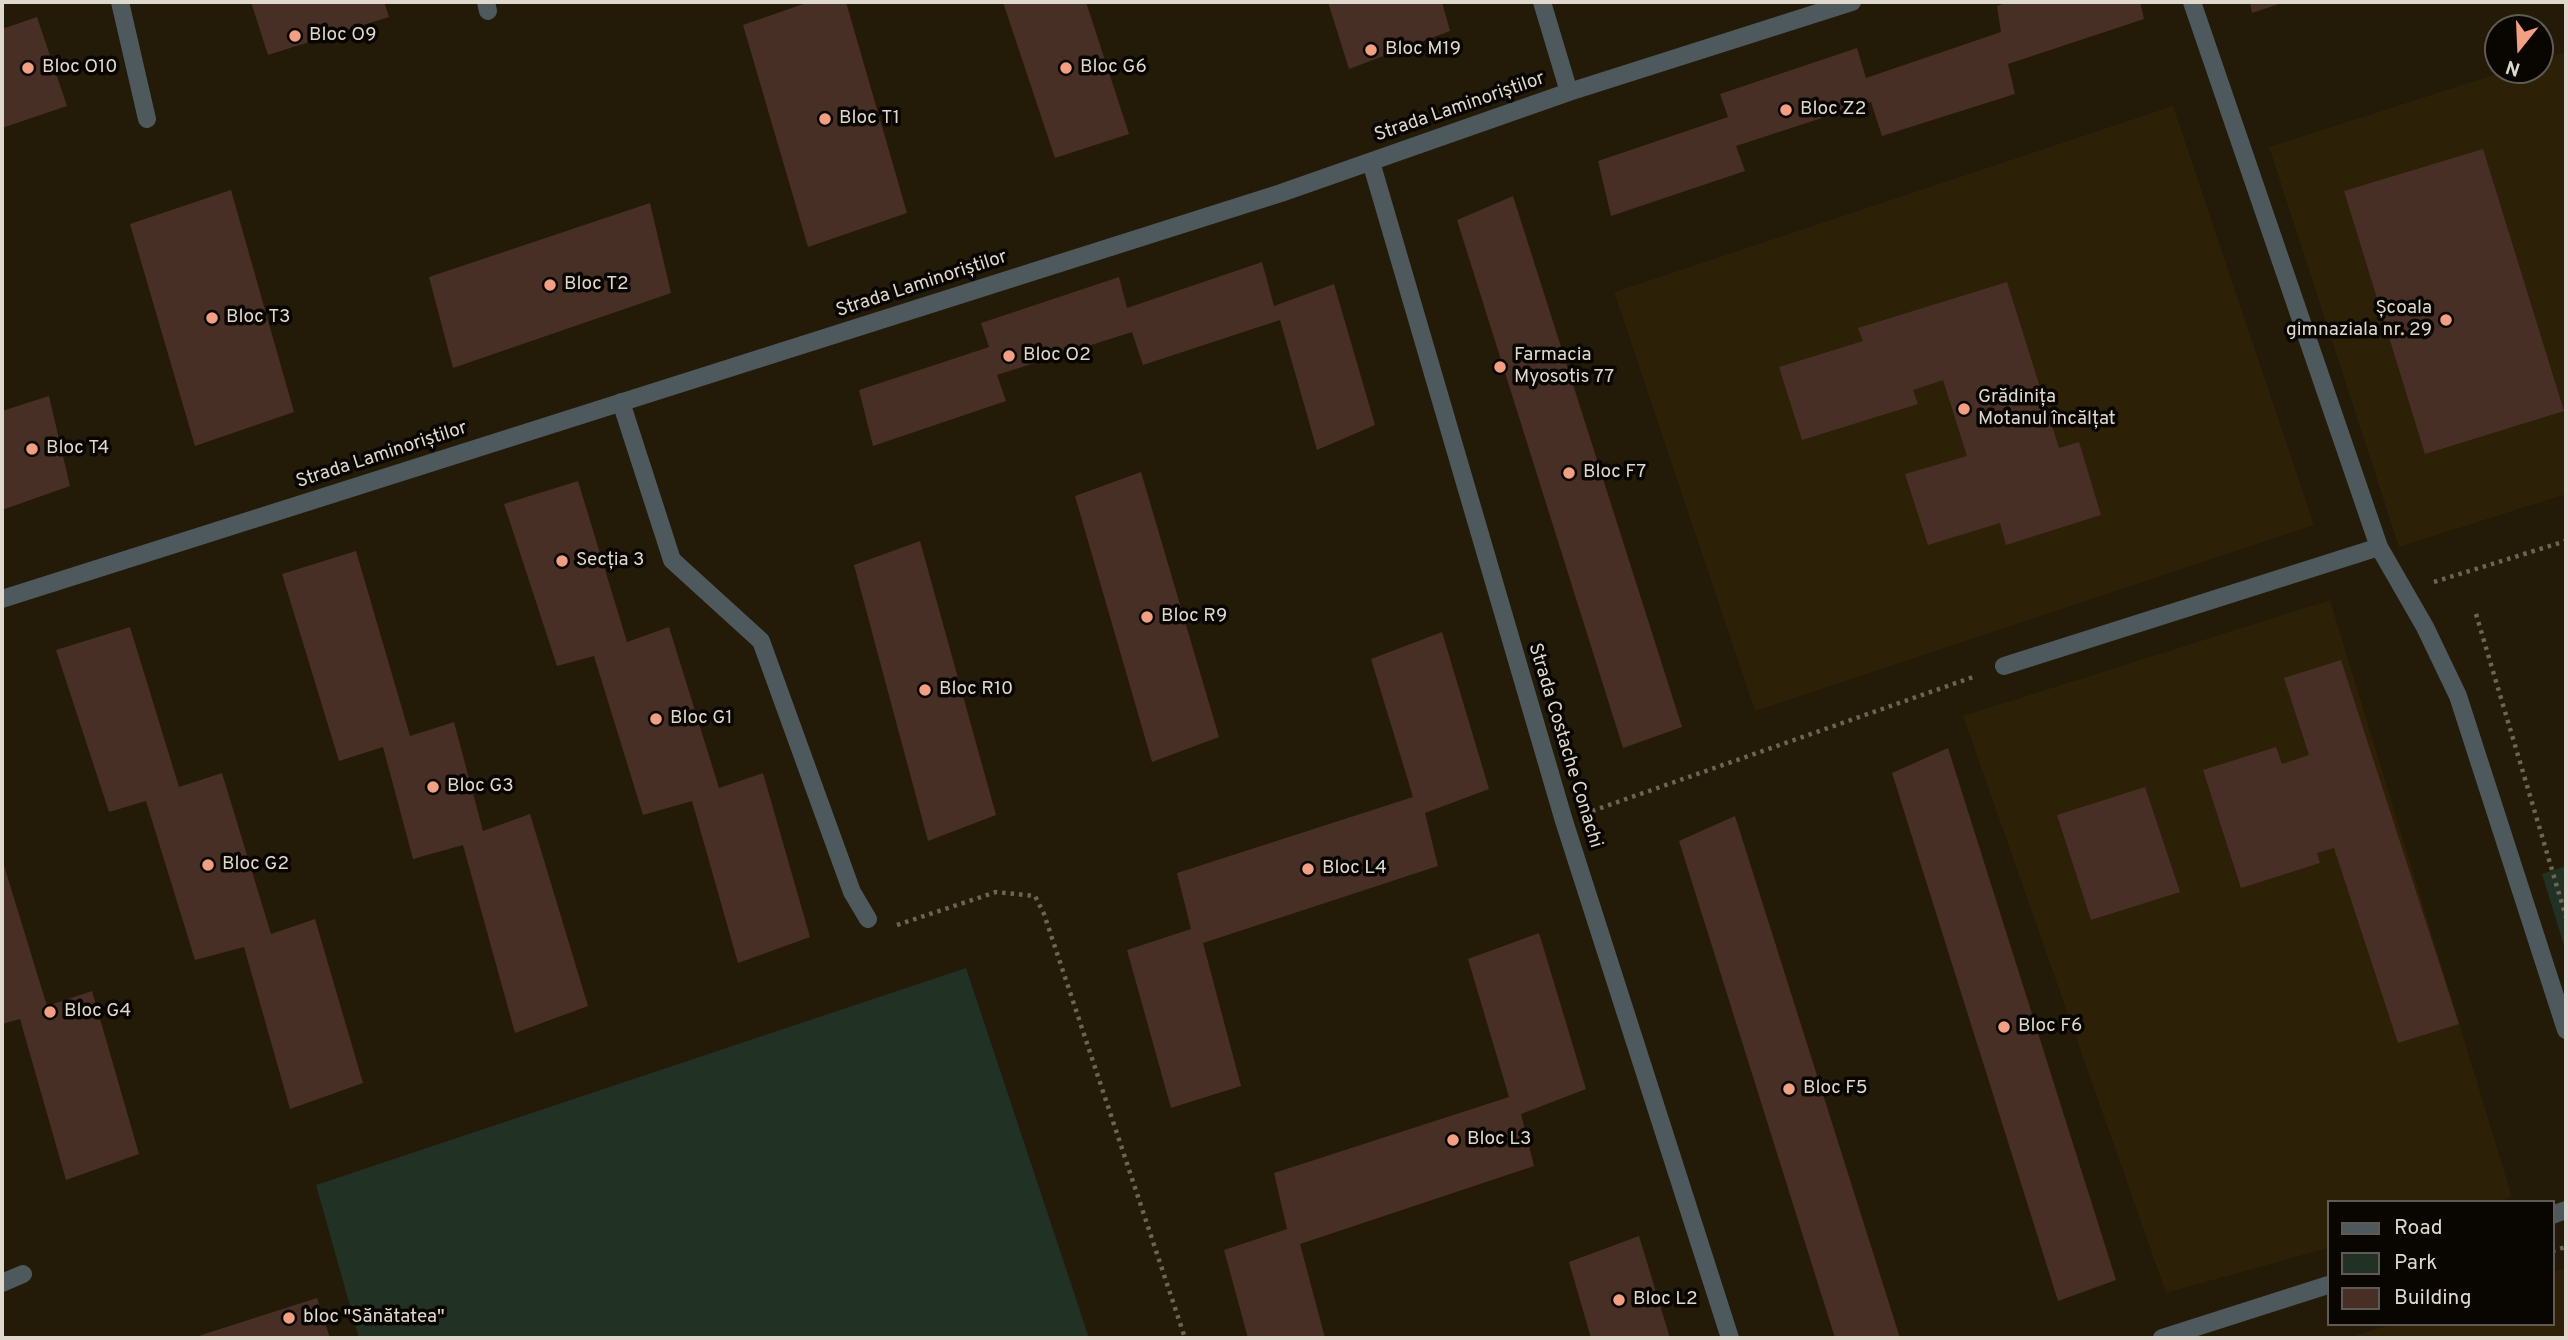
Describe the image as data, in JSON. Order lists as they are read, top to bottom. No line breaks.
{"streets":{"street":["Strada Laminoriștilor","Strada Costache Conachi"]},"crossings":[["Strada Laminoriștilor","Strada Costache Conachi"]],"places":["Bloc O9","Bloc M19","Bloc O10","Bloc G6","Bloc Z2","Bloc T1","Bloc T2","Bloc T3","Școala gimnaziala nr. 29","Bloc O2","Farmacia Myosotis 77","Grădinița Motanul încălțat","Bloc T4","Bloc F7","Secția 3","Bloc R9","Bloc R10","Bloc G1","Bloc G3","Bloc G2","Bloc L4","Bloc G4","Bloc F6","Bloc F5","Bloc L3","Bloc L2","bloc \"Sănătatea\""],"legend":["Road","Park","Building"],"north":"bottom"}
